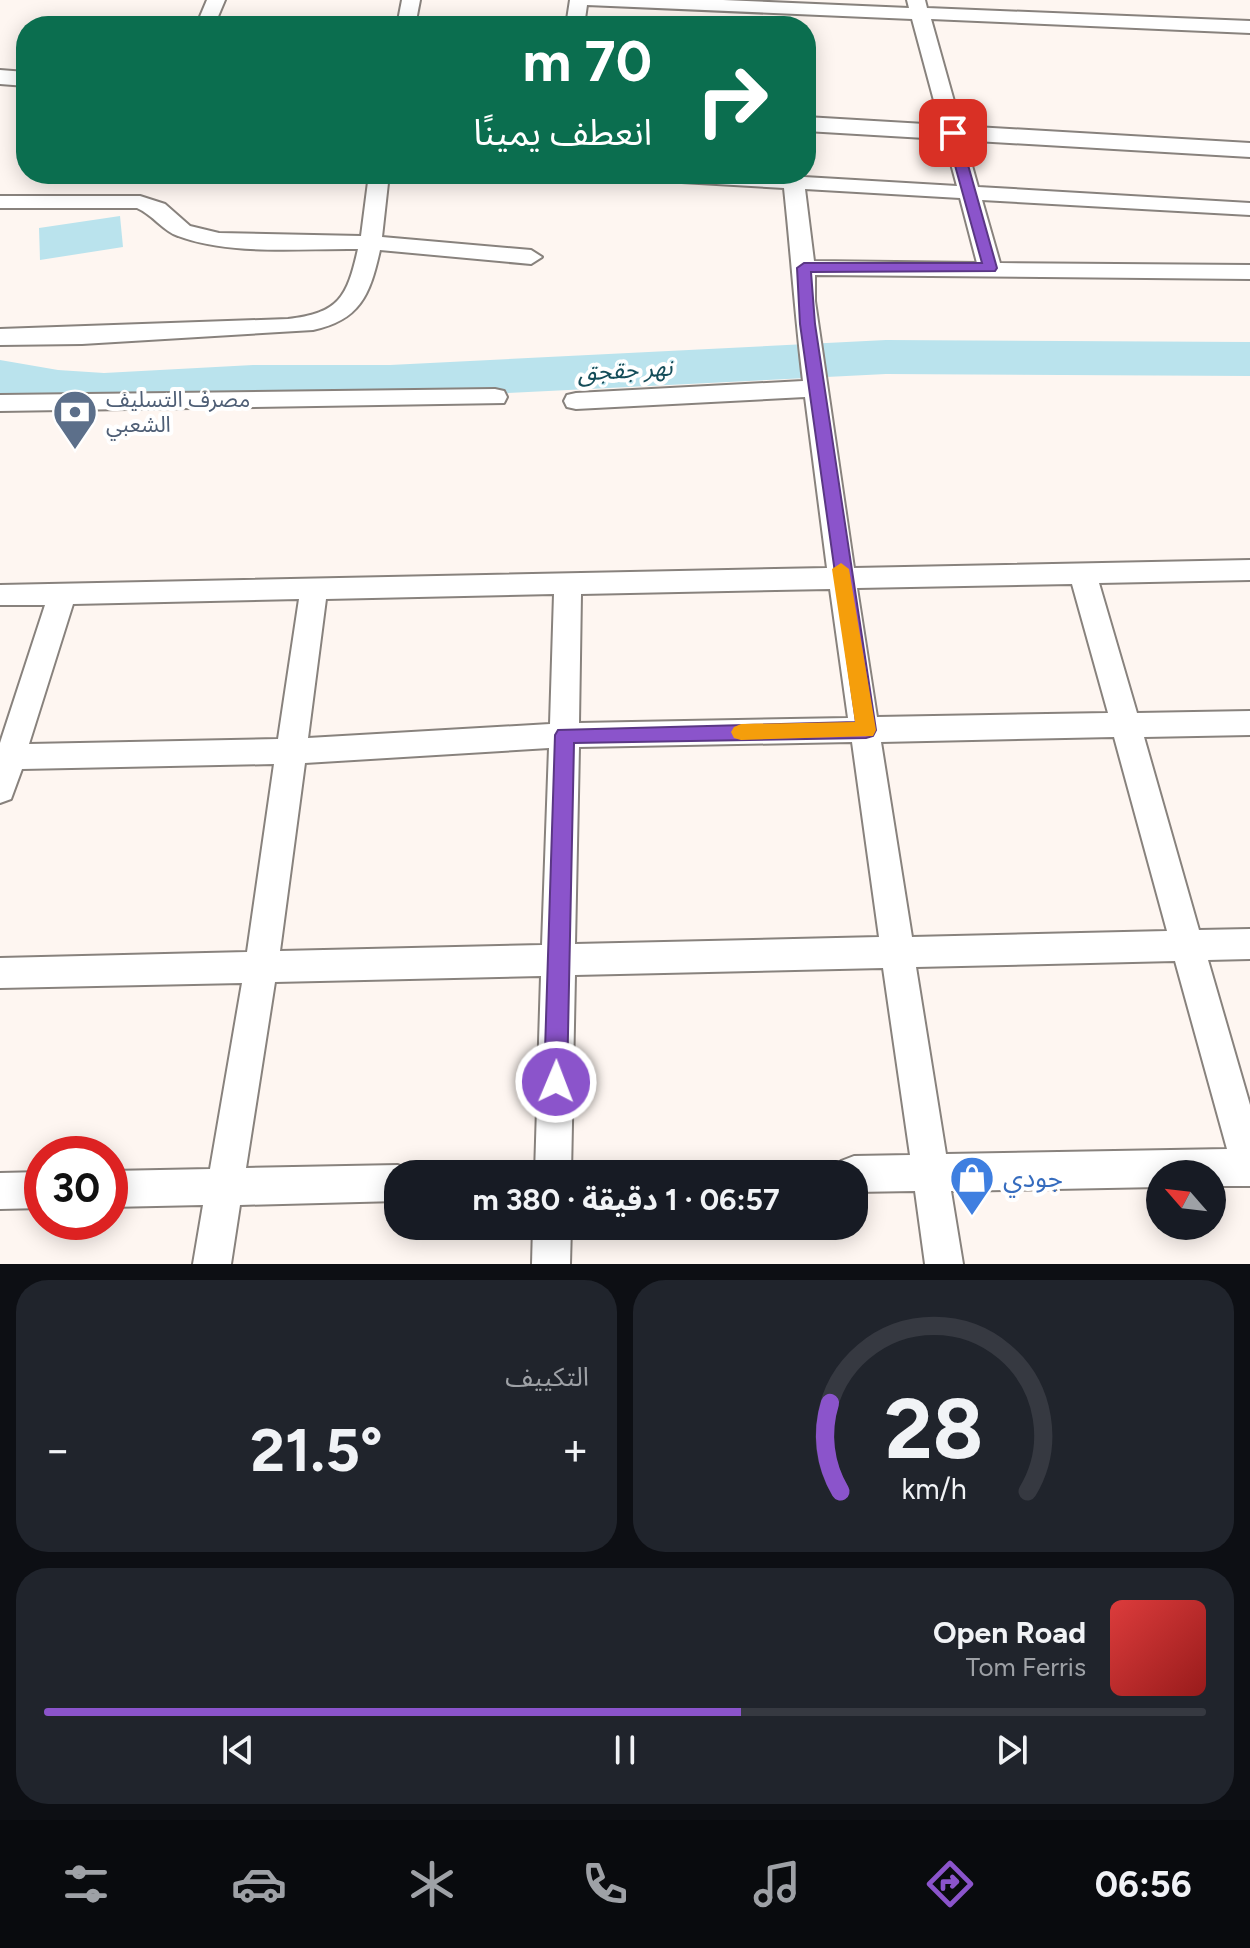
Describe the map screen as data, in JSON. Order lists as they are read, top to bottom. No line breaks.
{"water":["نهر جقجق"],"places":{"bank":["مصرف التسليف الشعبي"],"shop":["جودي"]},"north":"top left","page":{"turn":["70 m","انعطف يمينًا"],"limit":"30","trip":"06:57 · 1 دقيقة · 380 m","tile":"التكييف","heat":["−","21.5°","+"],"song":["Open Road","Tom Ferris"],"tabs":"06:56","gauge":["28","km/h"]}}
